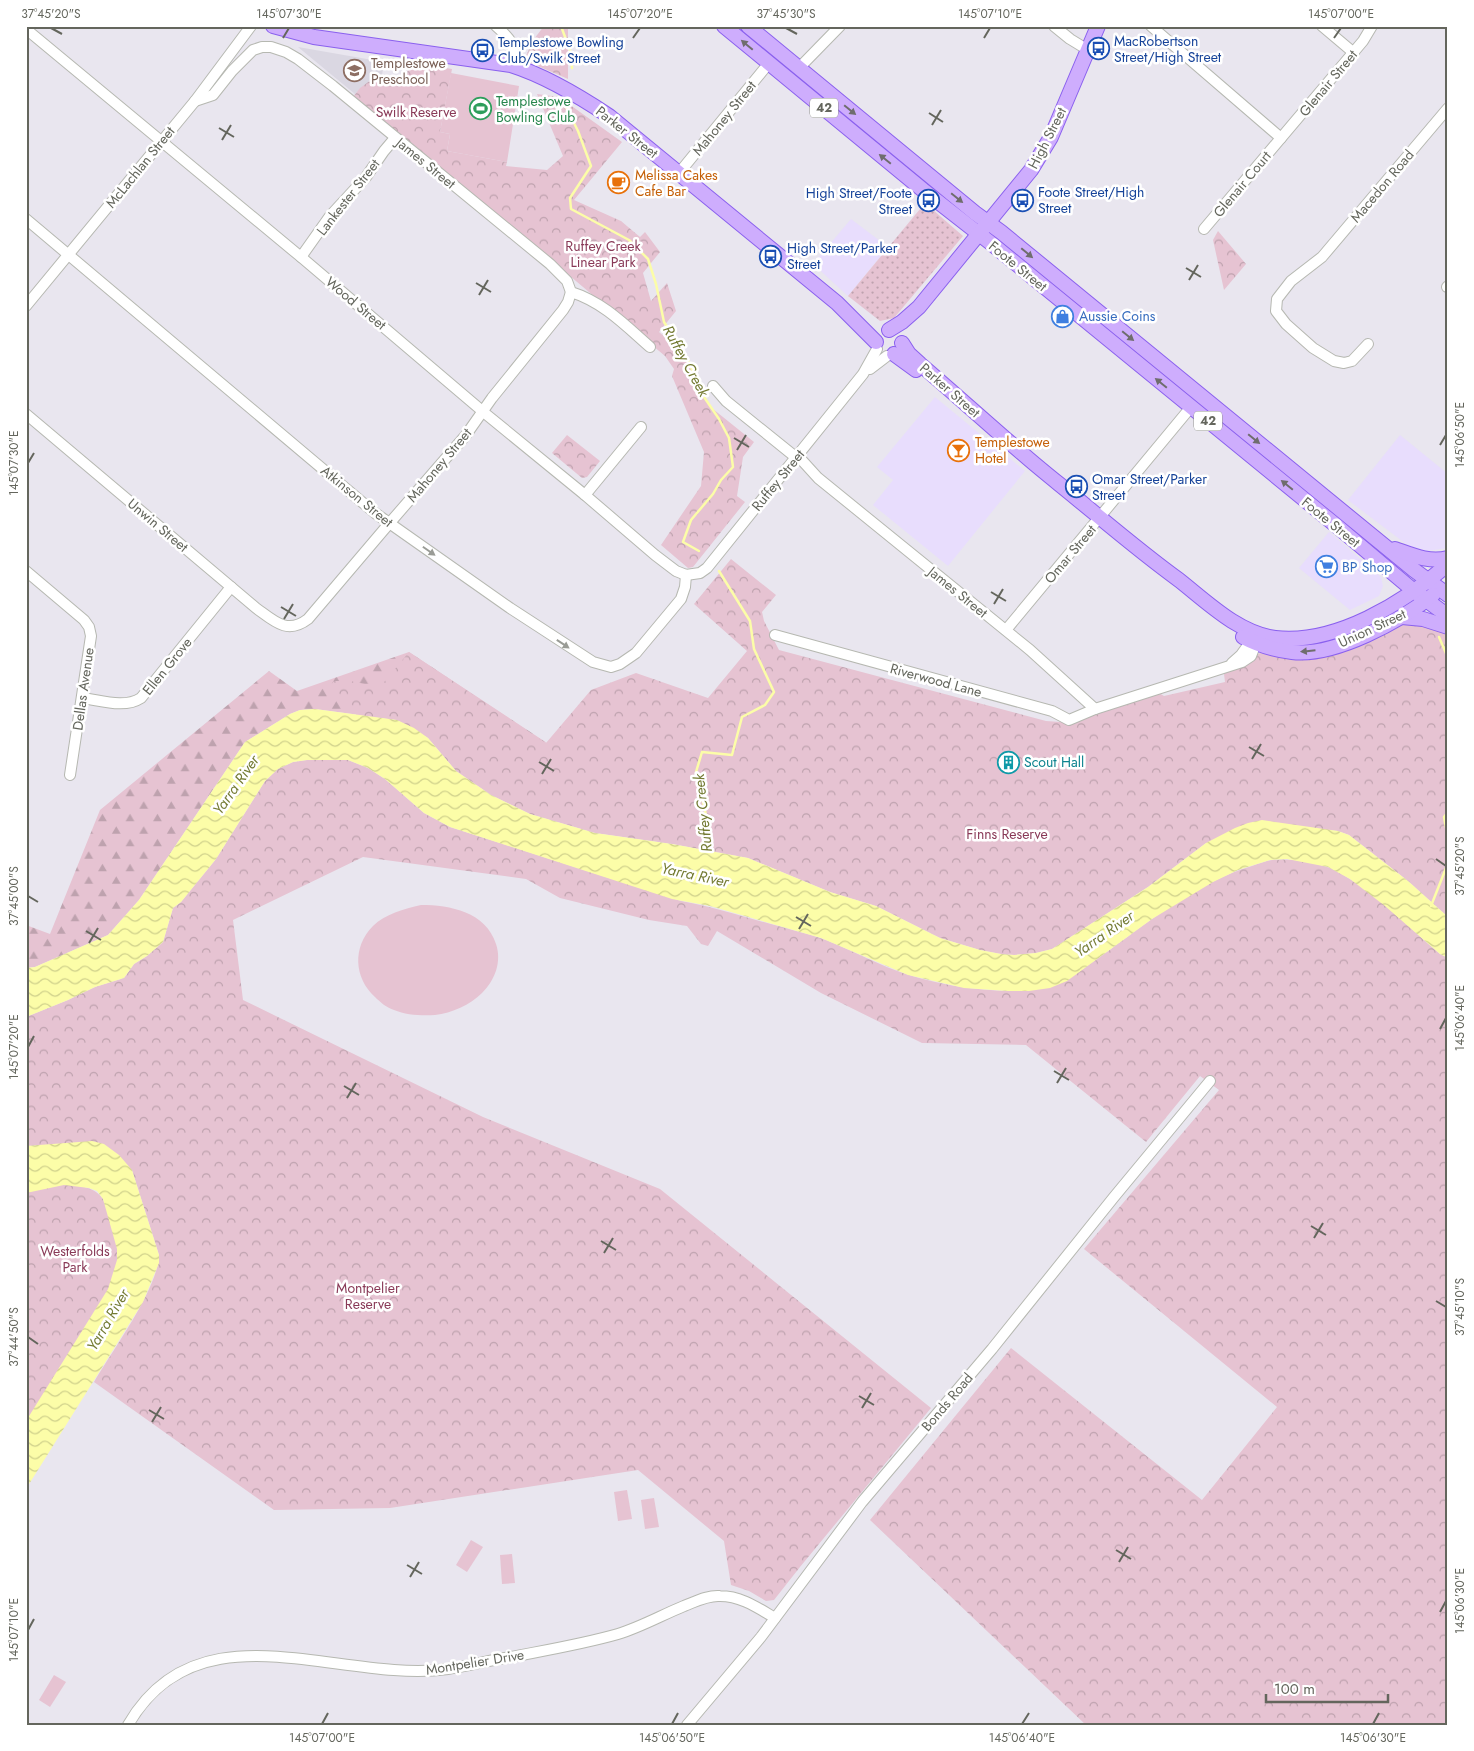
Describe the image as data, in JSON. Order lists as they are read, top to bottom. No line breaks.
{"streets":{"main road":["42","Parker Street","High Street","Foote Street","Union Street"],"street":["Glenair Street","Mahoney Street","James Street","McLachlan Street","Glenair Court","Macedon Road","Lankester Street","Wood Street","Ruffey Street","Atkinson Street","Unwin Street","Omar Street","Ellen Grove","Riverwood Lane","Dellas Avenue","Bonds Road","Montpelier Drive"]},"crossings":[["Glenair Street","Glenair Court"],["42","Foote Street"],["Mahoney Street","Parker Street"],["Mahoney Street","James Street"],["Mahoney Street","Foote Street"],["Mahoney Street","Wood Street"],["Mahoney Street","Atkinson Street"],["Mahoney Street","Unwin Street"],["Parker Street","High Street"],["Parker Street","Ruffey Street"],["Parker Street","Omar Street"],["Parker Street","Union Street"],["High Street","Foote Street"],["High Street","Ruffey Street"],["James Street","McLachlan Street"],["James Street","Lankester Street"],["James Street","Ruffey Street"],["James Street","Omar Street"],["James Street","Riverwood Lane"],["McLachlan Street","Wood Street"],["McLachlan Street","Atkinson Street"],["Lankester Street","Wood Street"],["Foote Street","Omar Street"],["Foote Street","Union Street"],["Wood Street","Ruffey Street"],["Wood Street","Atkinson Street"],["Ruffey Street","Atkinson Street"],["Unwin Street","Ellen Grove"],["Ellen Grove","Dellas Avenue"],["Bonds Road","Montpelier Drive"]],"water":["Ruffey Creek","Yarra River"],"parks":["Swilk Reserve","Ruffey Creek Linear Park","Finns Reserve","Westerfolds Park","Montpelier Reserve"],"places":{"bus stop":["MacRobertson Street/High Street","Templestowe Bowling Club/Swilk Street","Foote Street/High Street","High Street/Foote Street","High Street/Parker Street","Omar Street/Parker Street"],"school or university":["Templestowe Preschool"],"sports":["Templestowe Bowling Club"],"cafe":["Melissa Cakes Cafe Bar"],"shop":["Aussie Coins"],"bar":["Templestowe Hotel"],"supermarket":["BP Shop"],"building":["Scout Hall"]},"scale_bar":"100 m","coordinates":["37°45'20\"S","145°07'30\"E","145°07'20\"E","37°45'30\"S","145°07'10\"E","145°07'00\"E","145°06'50\"E","37°45'00\"S","145°06'40\"E","37°45'10\"S","37°44'50\"S","145°06'30\"E"]}
